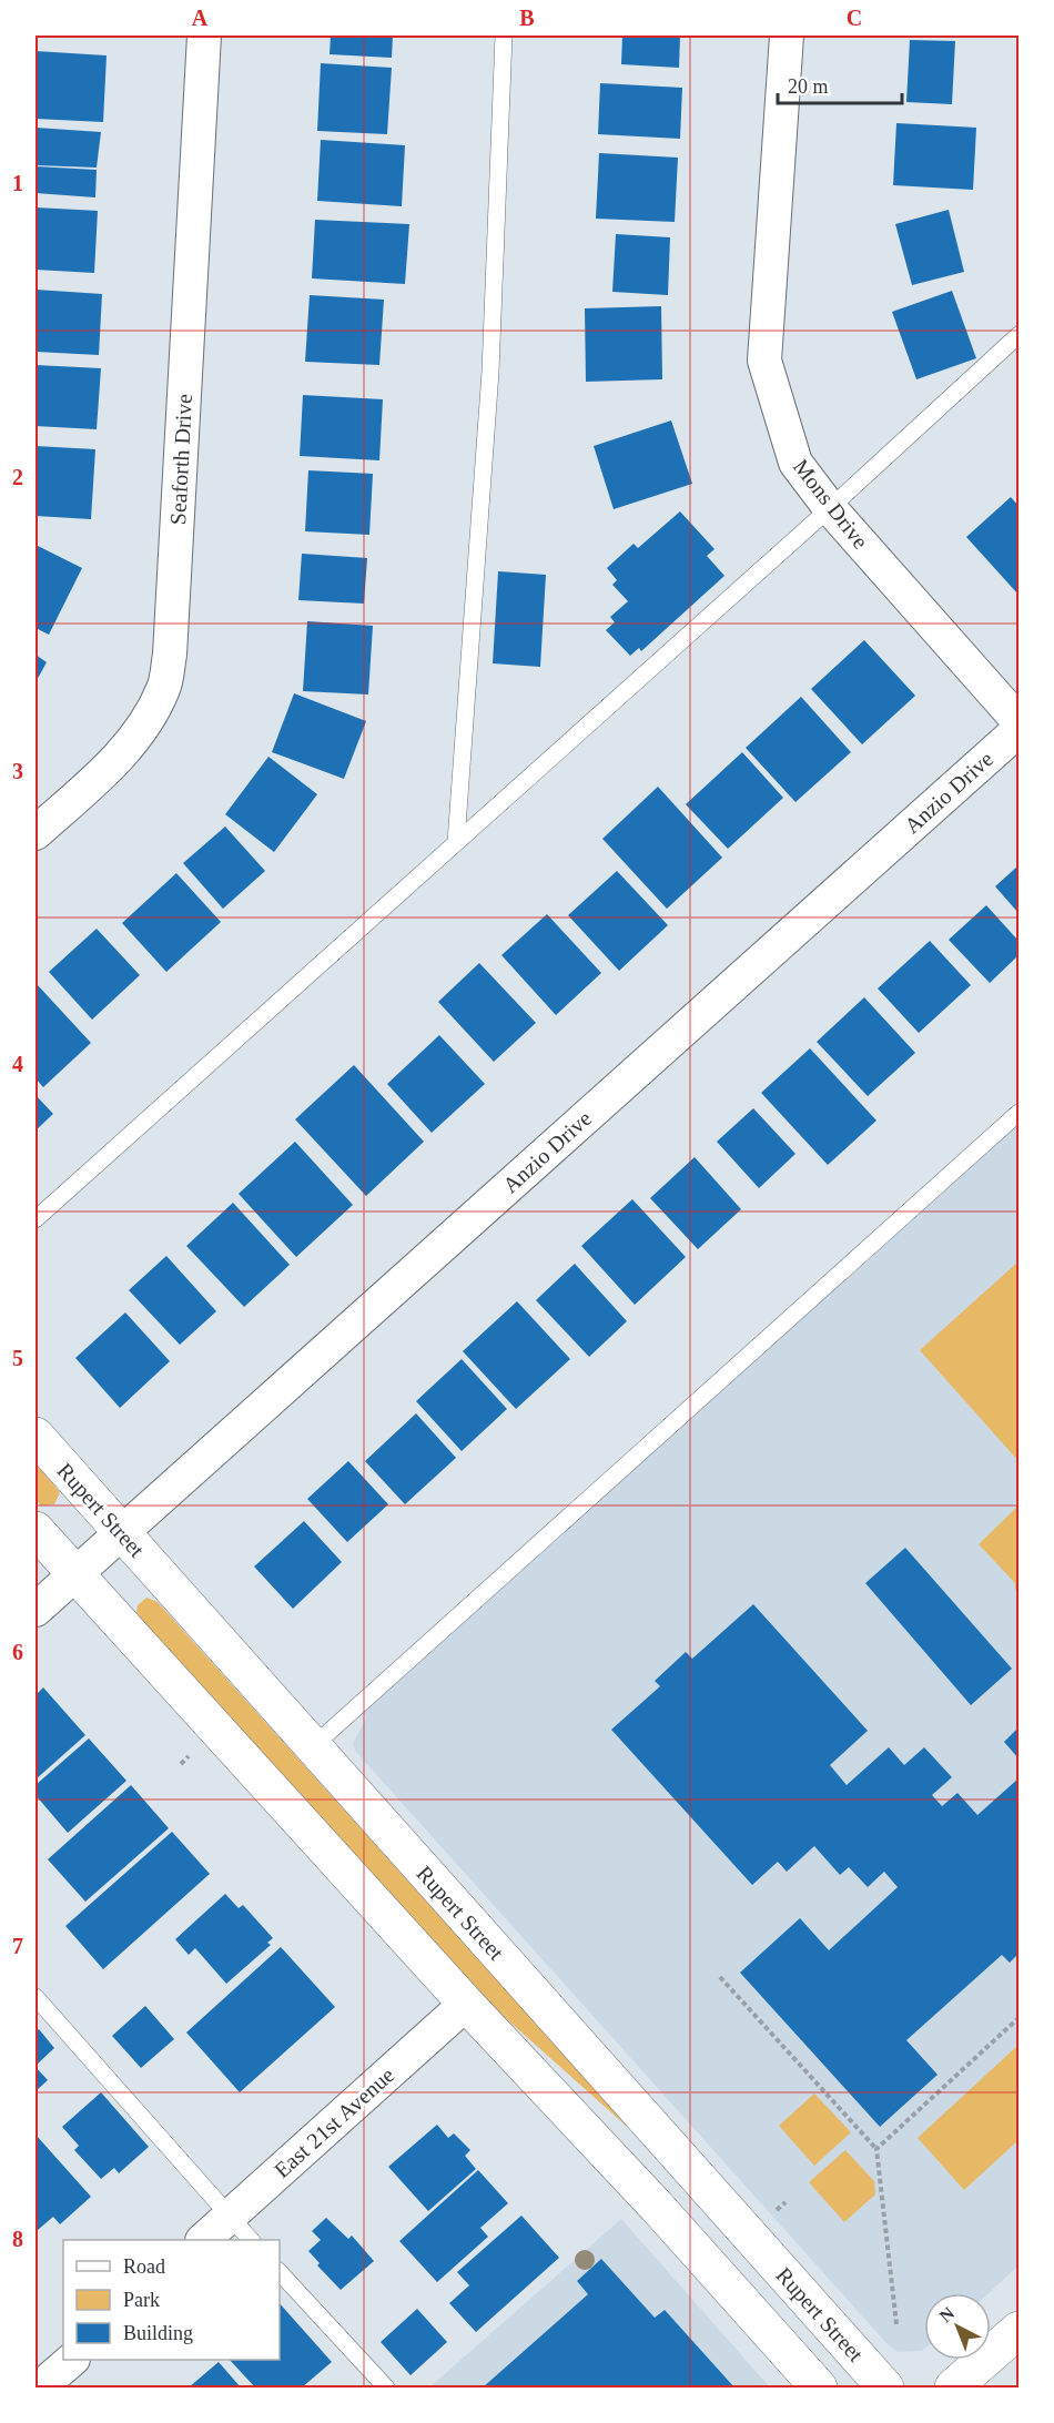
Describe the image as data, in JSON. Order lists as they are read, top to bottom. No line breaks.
{"streets":{"street":["Seaforth Drive","Mons Drive","Anzio Drive","Rupert Street","East 21st Avenue"]},"crossings":[["Anzio Drive","Rupert Street"]],"legend":["Road","Park","Building"],"scale_bar":"20 m","north":"top left","grid":{"columns":["A","B","C"],"rows":["1","2","3","4","5","6","7","8"]}}
